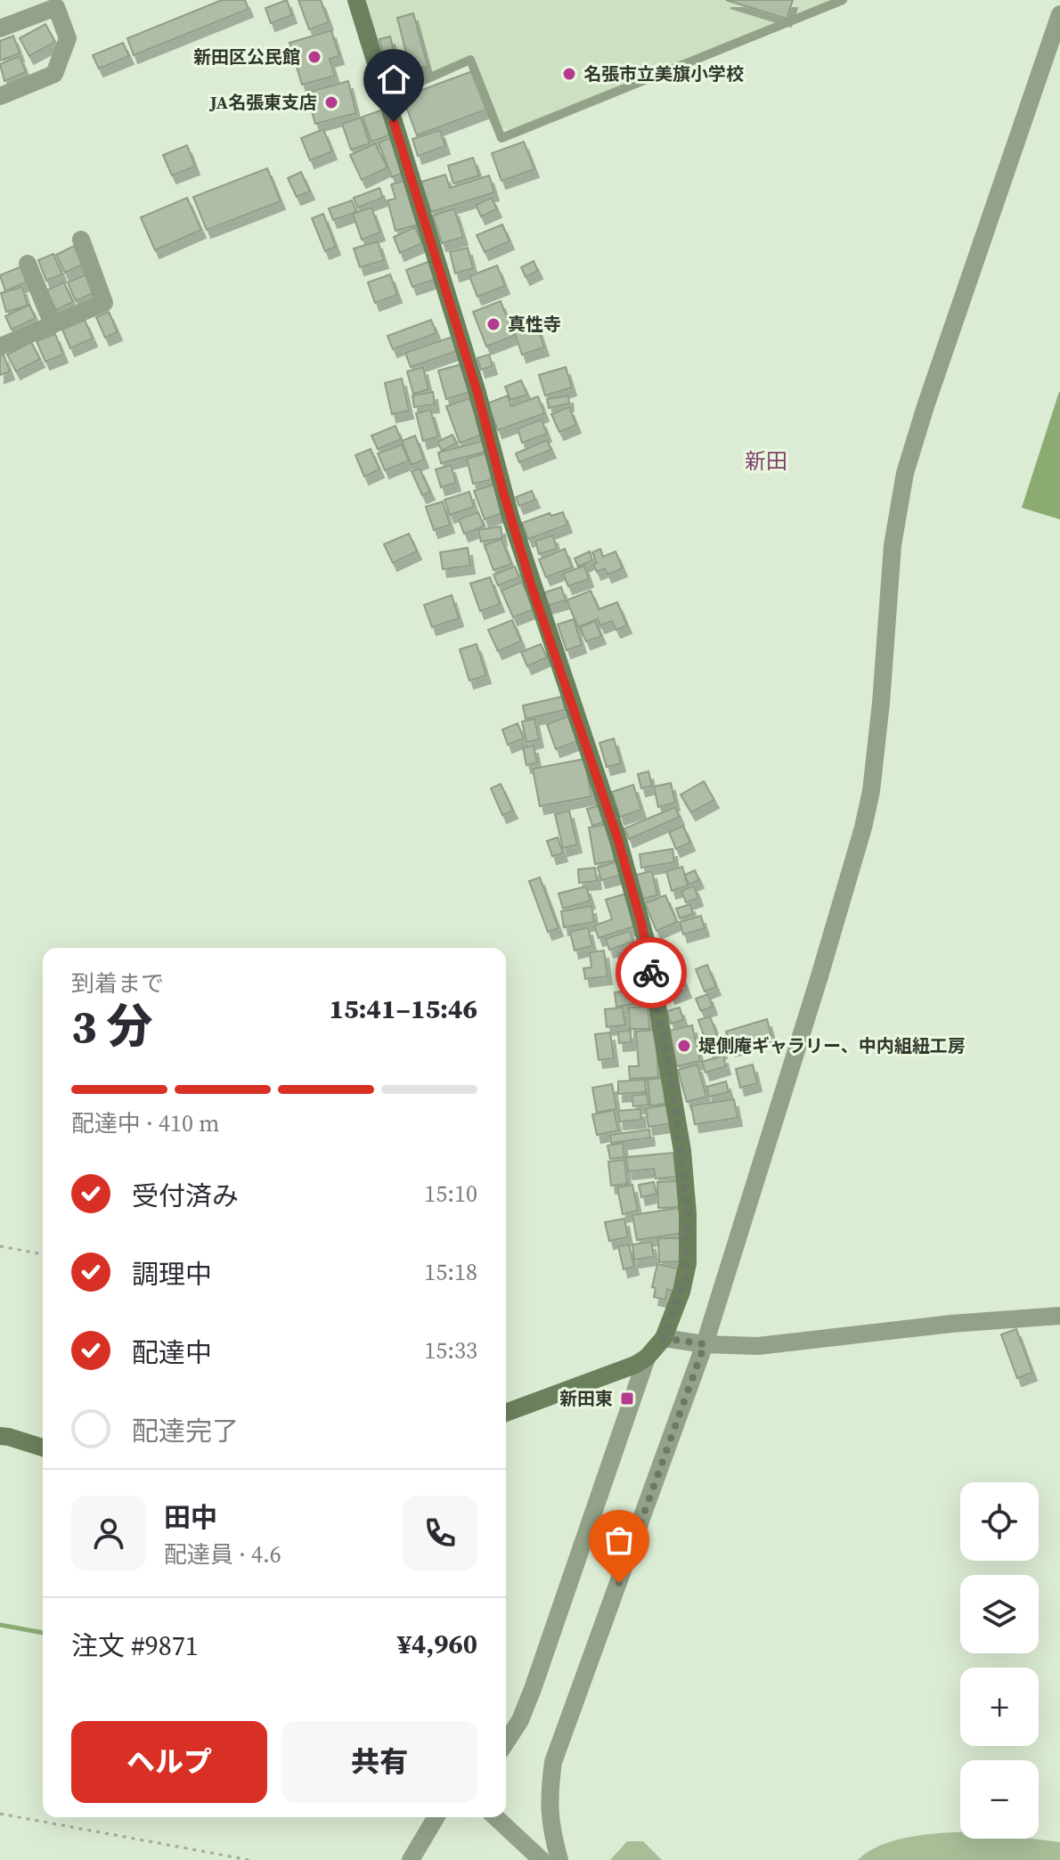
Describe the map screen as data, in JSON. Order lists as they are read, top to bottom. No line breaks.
{"districts":["新田"],"places":{"other":["新田区公民館","名張市立美旗小学校","JA名張東支店","真性寺","堤側庵ギャラリー、中内組紐工房"],"transit":["新田東"]},"page":{"heading":["3 分","到着まで","15:41–15:46"],"panel":["田中","配達員 · 4.6","注文 #9871","¥4,960"],"bar":"配達中 · 410 m","list":[["受付済み","15:10"],["調理中","15:18"],["配達中","15:33"],"配達完了"],"map_buttons":["+","−"],"buttons":["ヘルプ","共有"]}}
